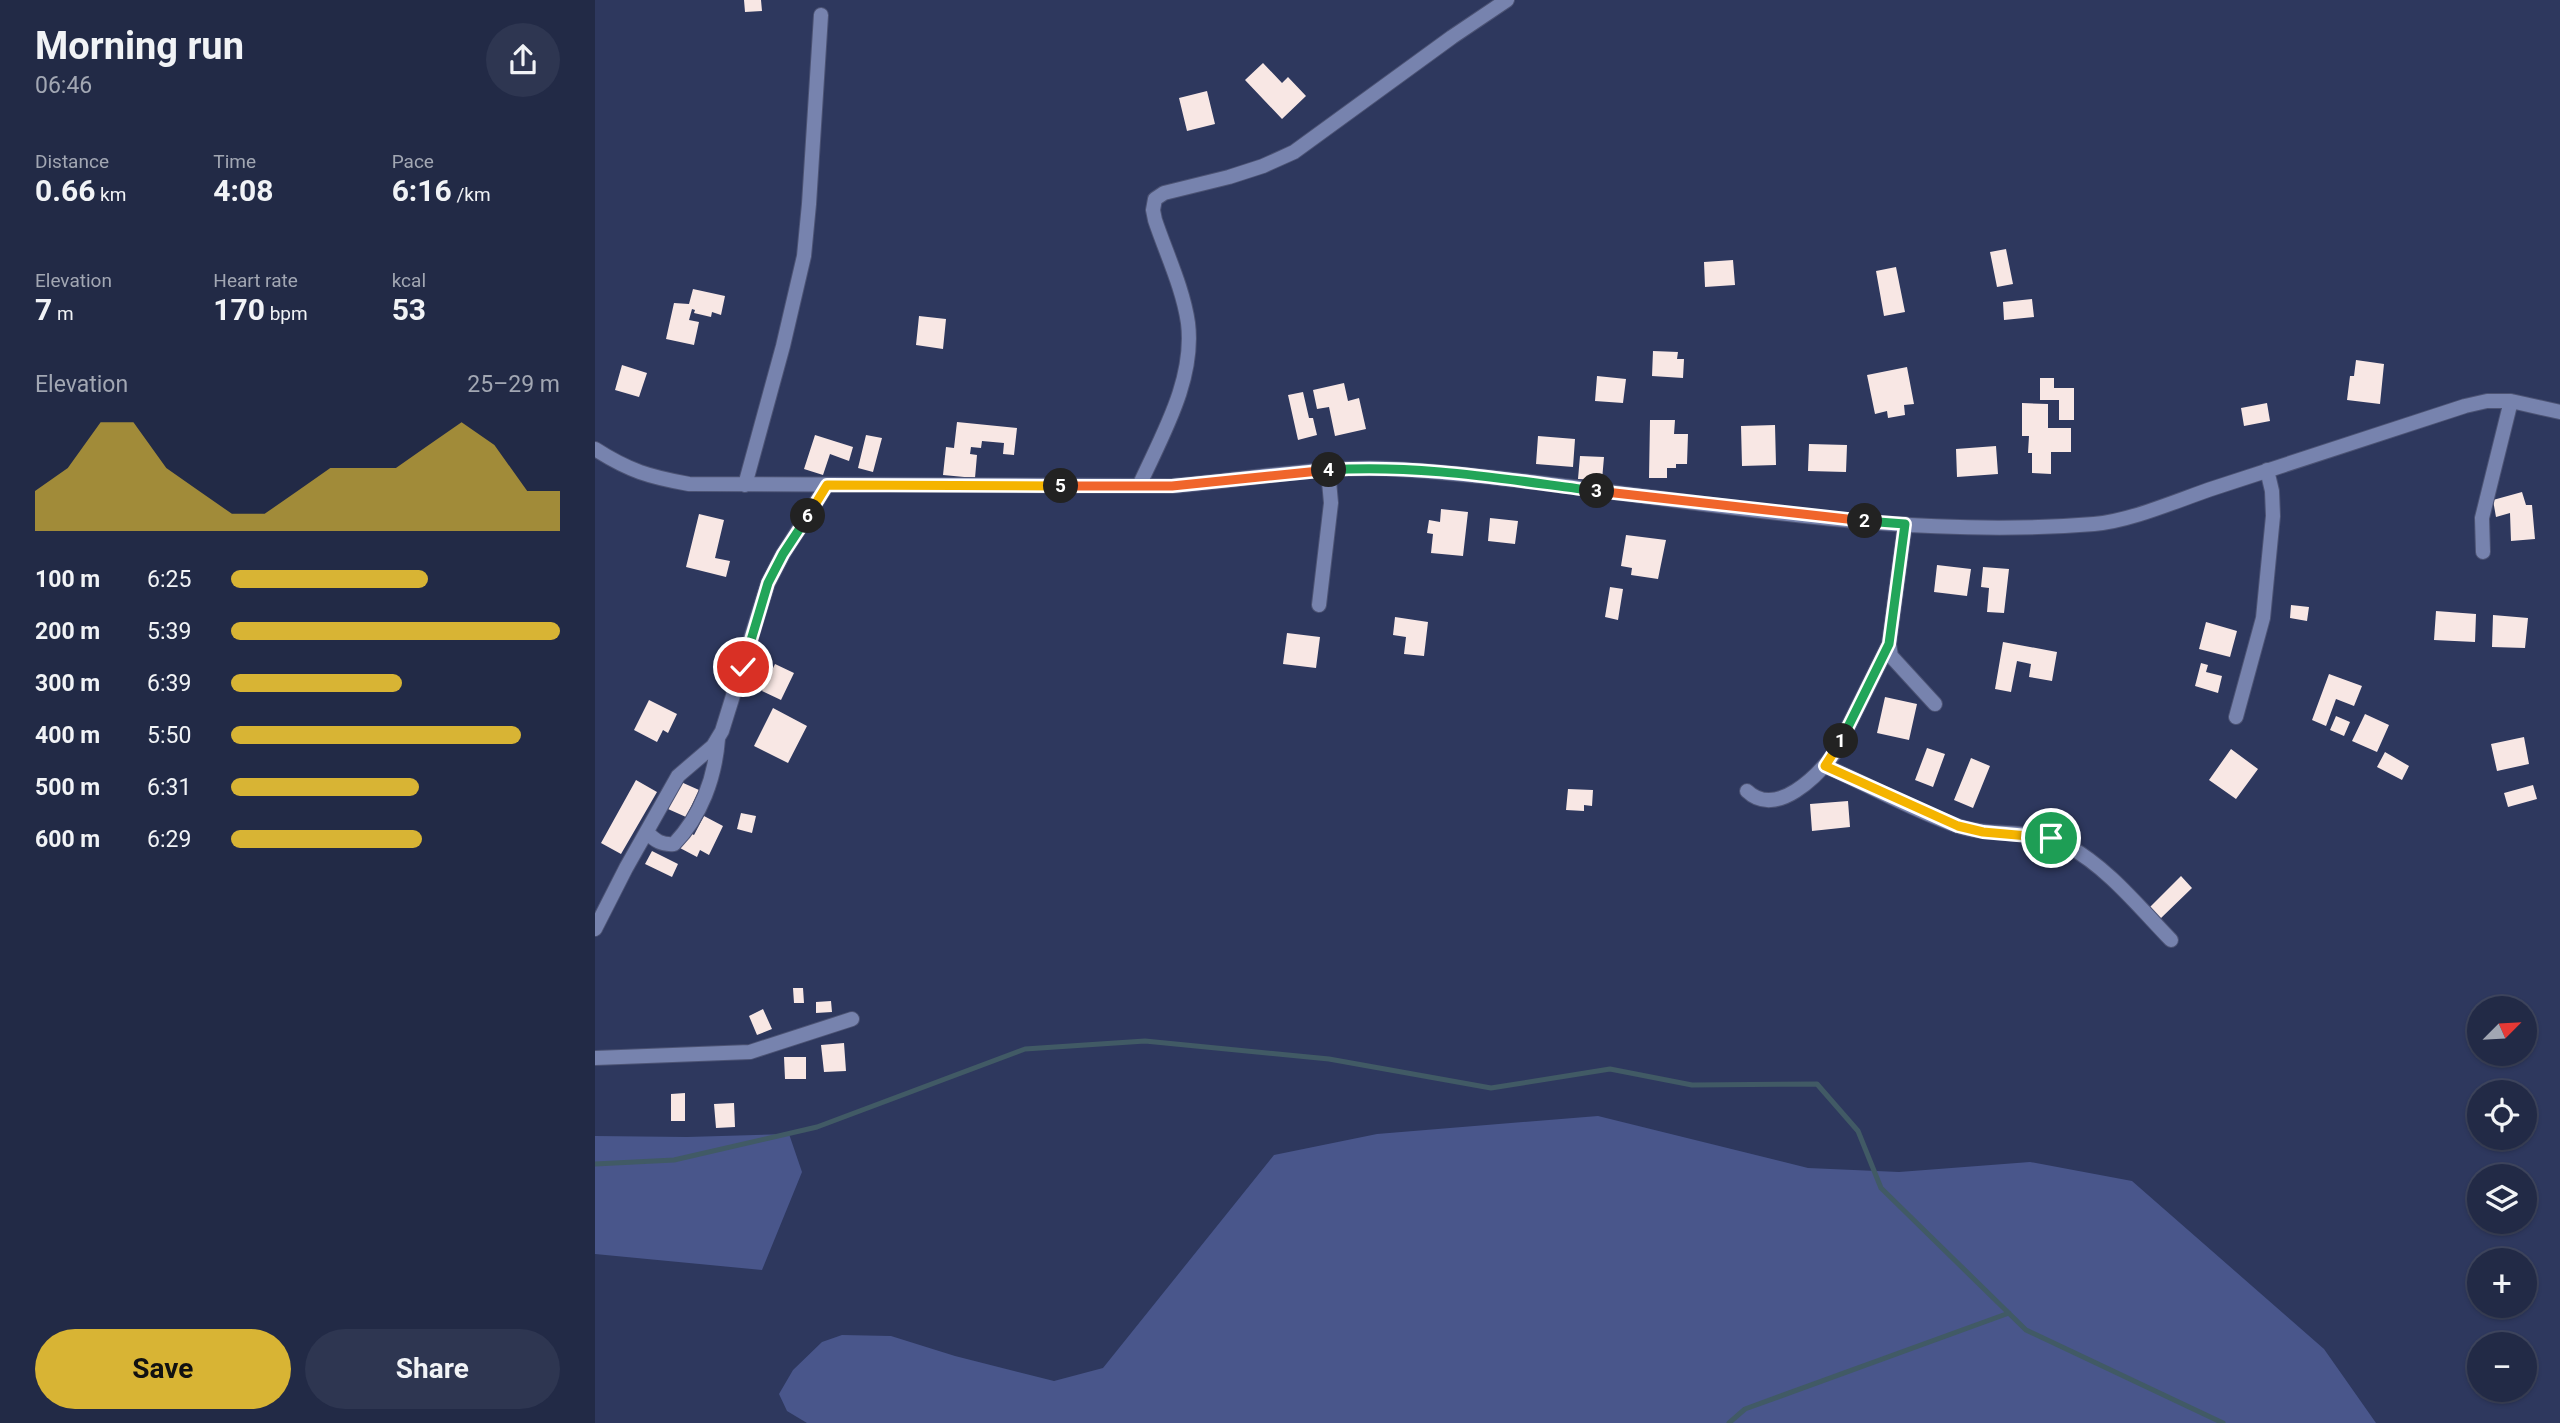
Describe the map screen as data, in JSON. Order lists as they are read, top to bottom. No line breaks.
{"north":"top right","page":{"heading":["Morning run","06:46"],"stats":[["Distance","0.66 km"],["Time","4:08"],["Pace","6:16 /km"],["Elevation","7 m"],["Heart rate","170 bpm"],["kcal","53"]],"chart":["Elevation","25–29 m"],"pins":["4","5","3","6","2","1"],"list":[{"name":"100 m","note":"6:25"},{"name":"200 m","note":"5:39"},{"name":"300 m","note":"6:39"},{"name":"400 m","note":"5:50"},{"name":"500 m","note":"6:31"},{"name":"600 m","note":"6:29"}],"map_buttons":["+","−"],"buttons":["Save","Share"]}}
